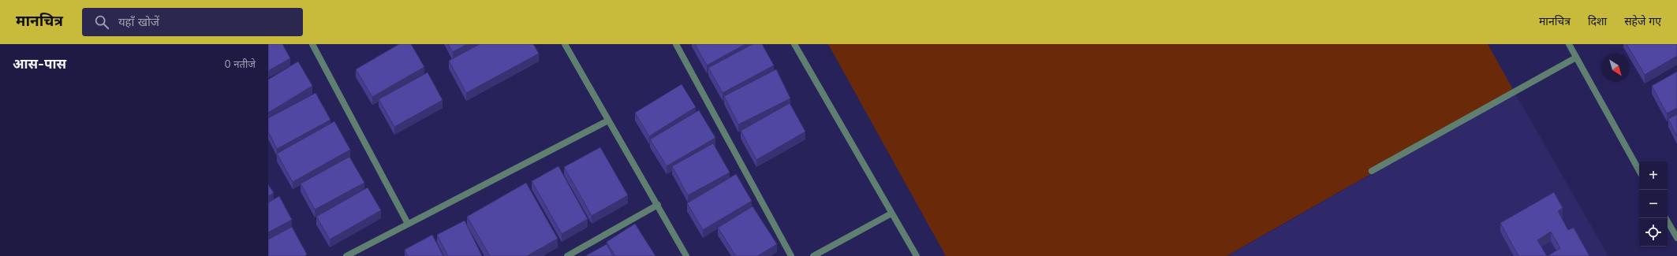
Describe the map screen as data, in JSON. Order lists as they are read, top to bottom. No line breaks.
{"north":"bottom right","page":{"header":"मानचित्र","search":"यहाँ खोजें","nav":["मानचित्र","दिशा","सहेजे गए"],"heading":["आस-पास","0 नतीजे"],"map_buttons":["+","−"]}}
